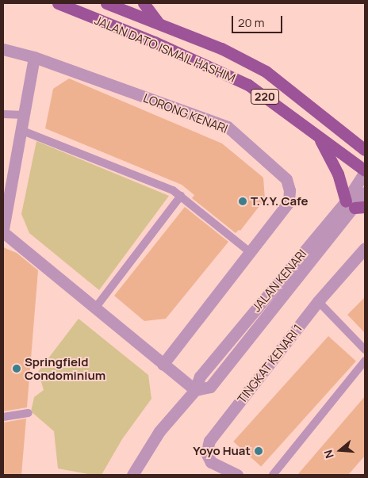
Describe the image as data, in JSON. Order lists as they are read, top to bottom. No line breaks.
{"streets":{"main road":["JALAN DATO ISMAIL HASHIM","220"],"street":["LORONG KENARI","JALAN KENARI","TINGKAT KENARI 1"]},"crossings":[["JALAN DATO ISMAIL HASHIM","JALAN KENARI"]],"places":["T.Y.Y. Cafe","Springfield Condominium","Yoyo Huat"],"scale_bar":"20 m","north":"left"}
